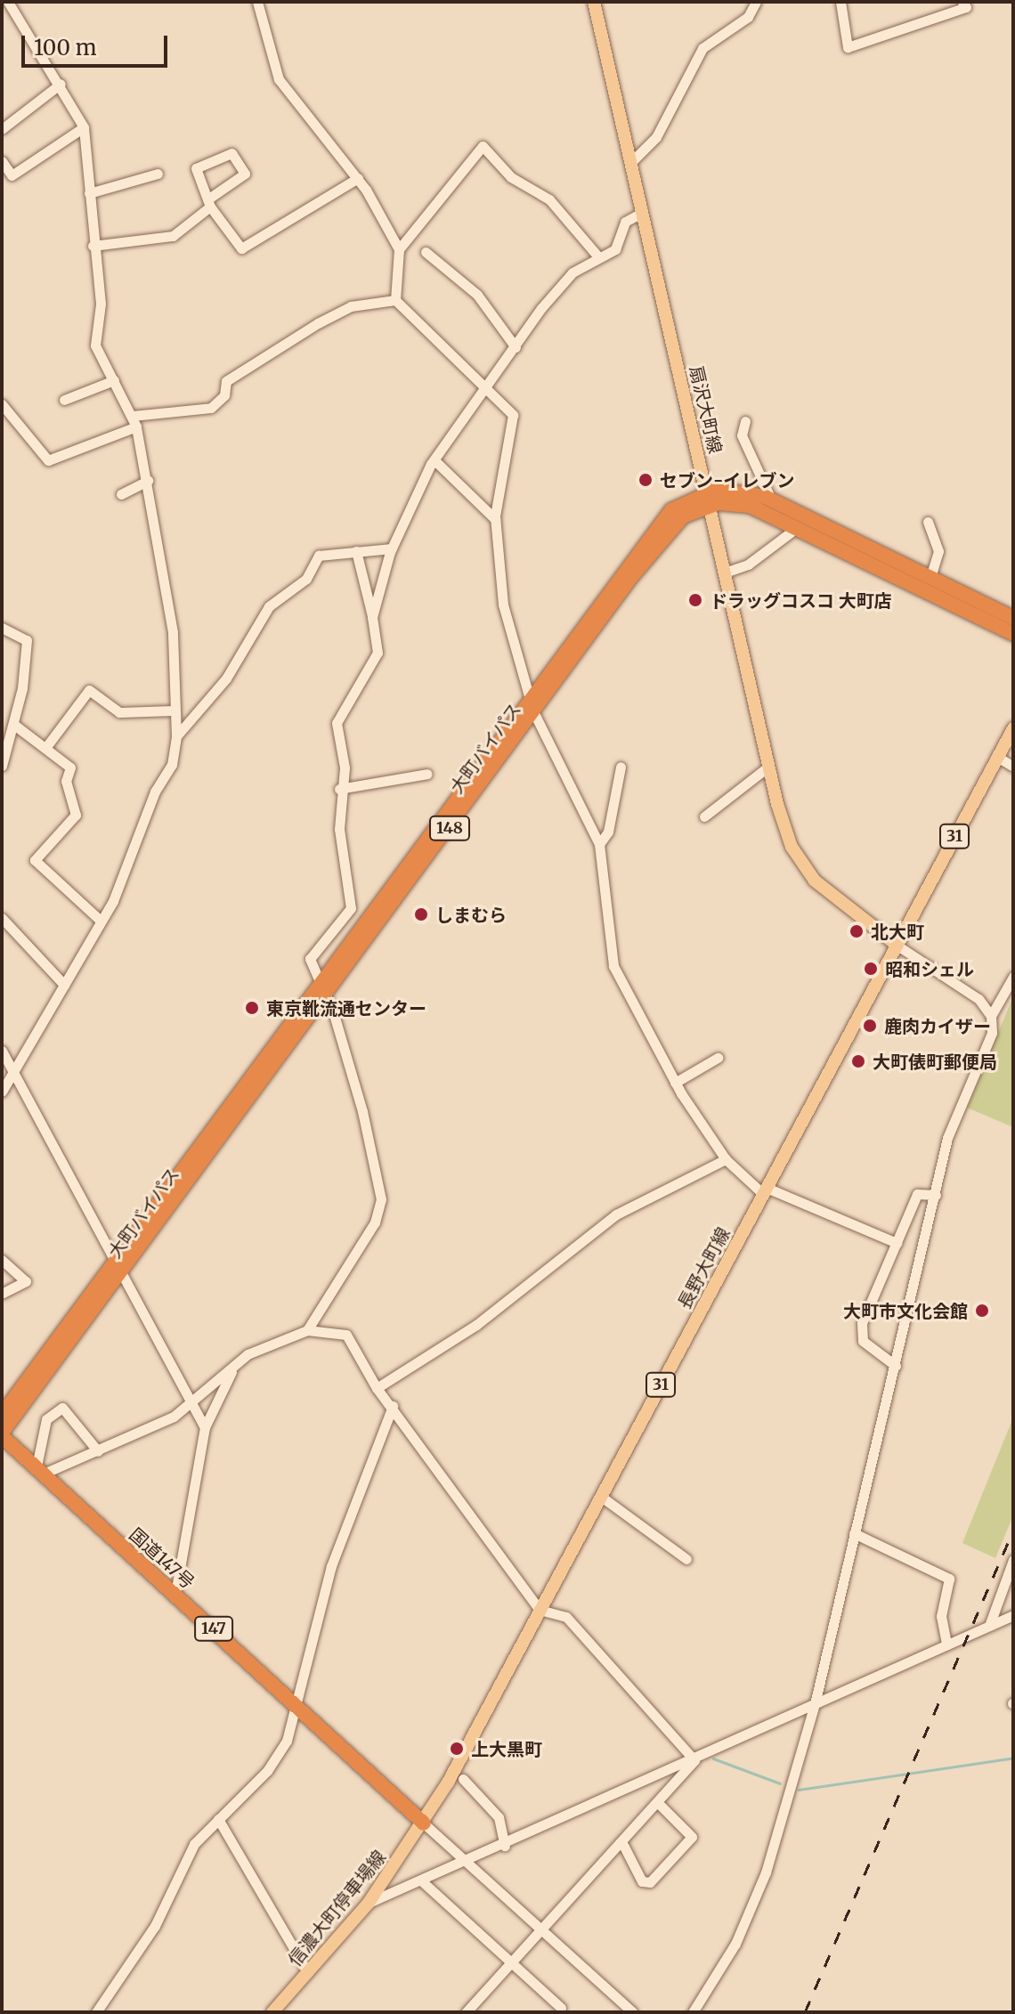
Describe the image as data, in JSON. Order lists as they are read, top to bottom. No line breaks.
{"streets":{"highway":["大町バイパス","148","国道147号","147"],"main road":["扇沢大町線","31","長野大町線","信濃大町停車場線"]},"crossings":[["扇沢大町線","大町バイパス"],["扇沢大町線","長野大町線"],["大町バイパス","国道147号"],["長野大町線","国道147号"],["長野大町線","信濃大町停車場線"],["国道147号","信濃大町停車場線"]],"places":["セブン-イレブン","ドラッグコスコ 大町店","しまむら","北大町","昭和シェル","東京靴流通センター","鹿肉カイザー","大町俵町郵便局","大町市文化会館","上大黒町"],"scale_bar":"100 m"}
